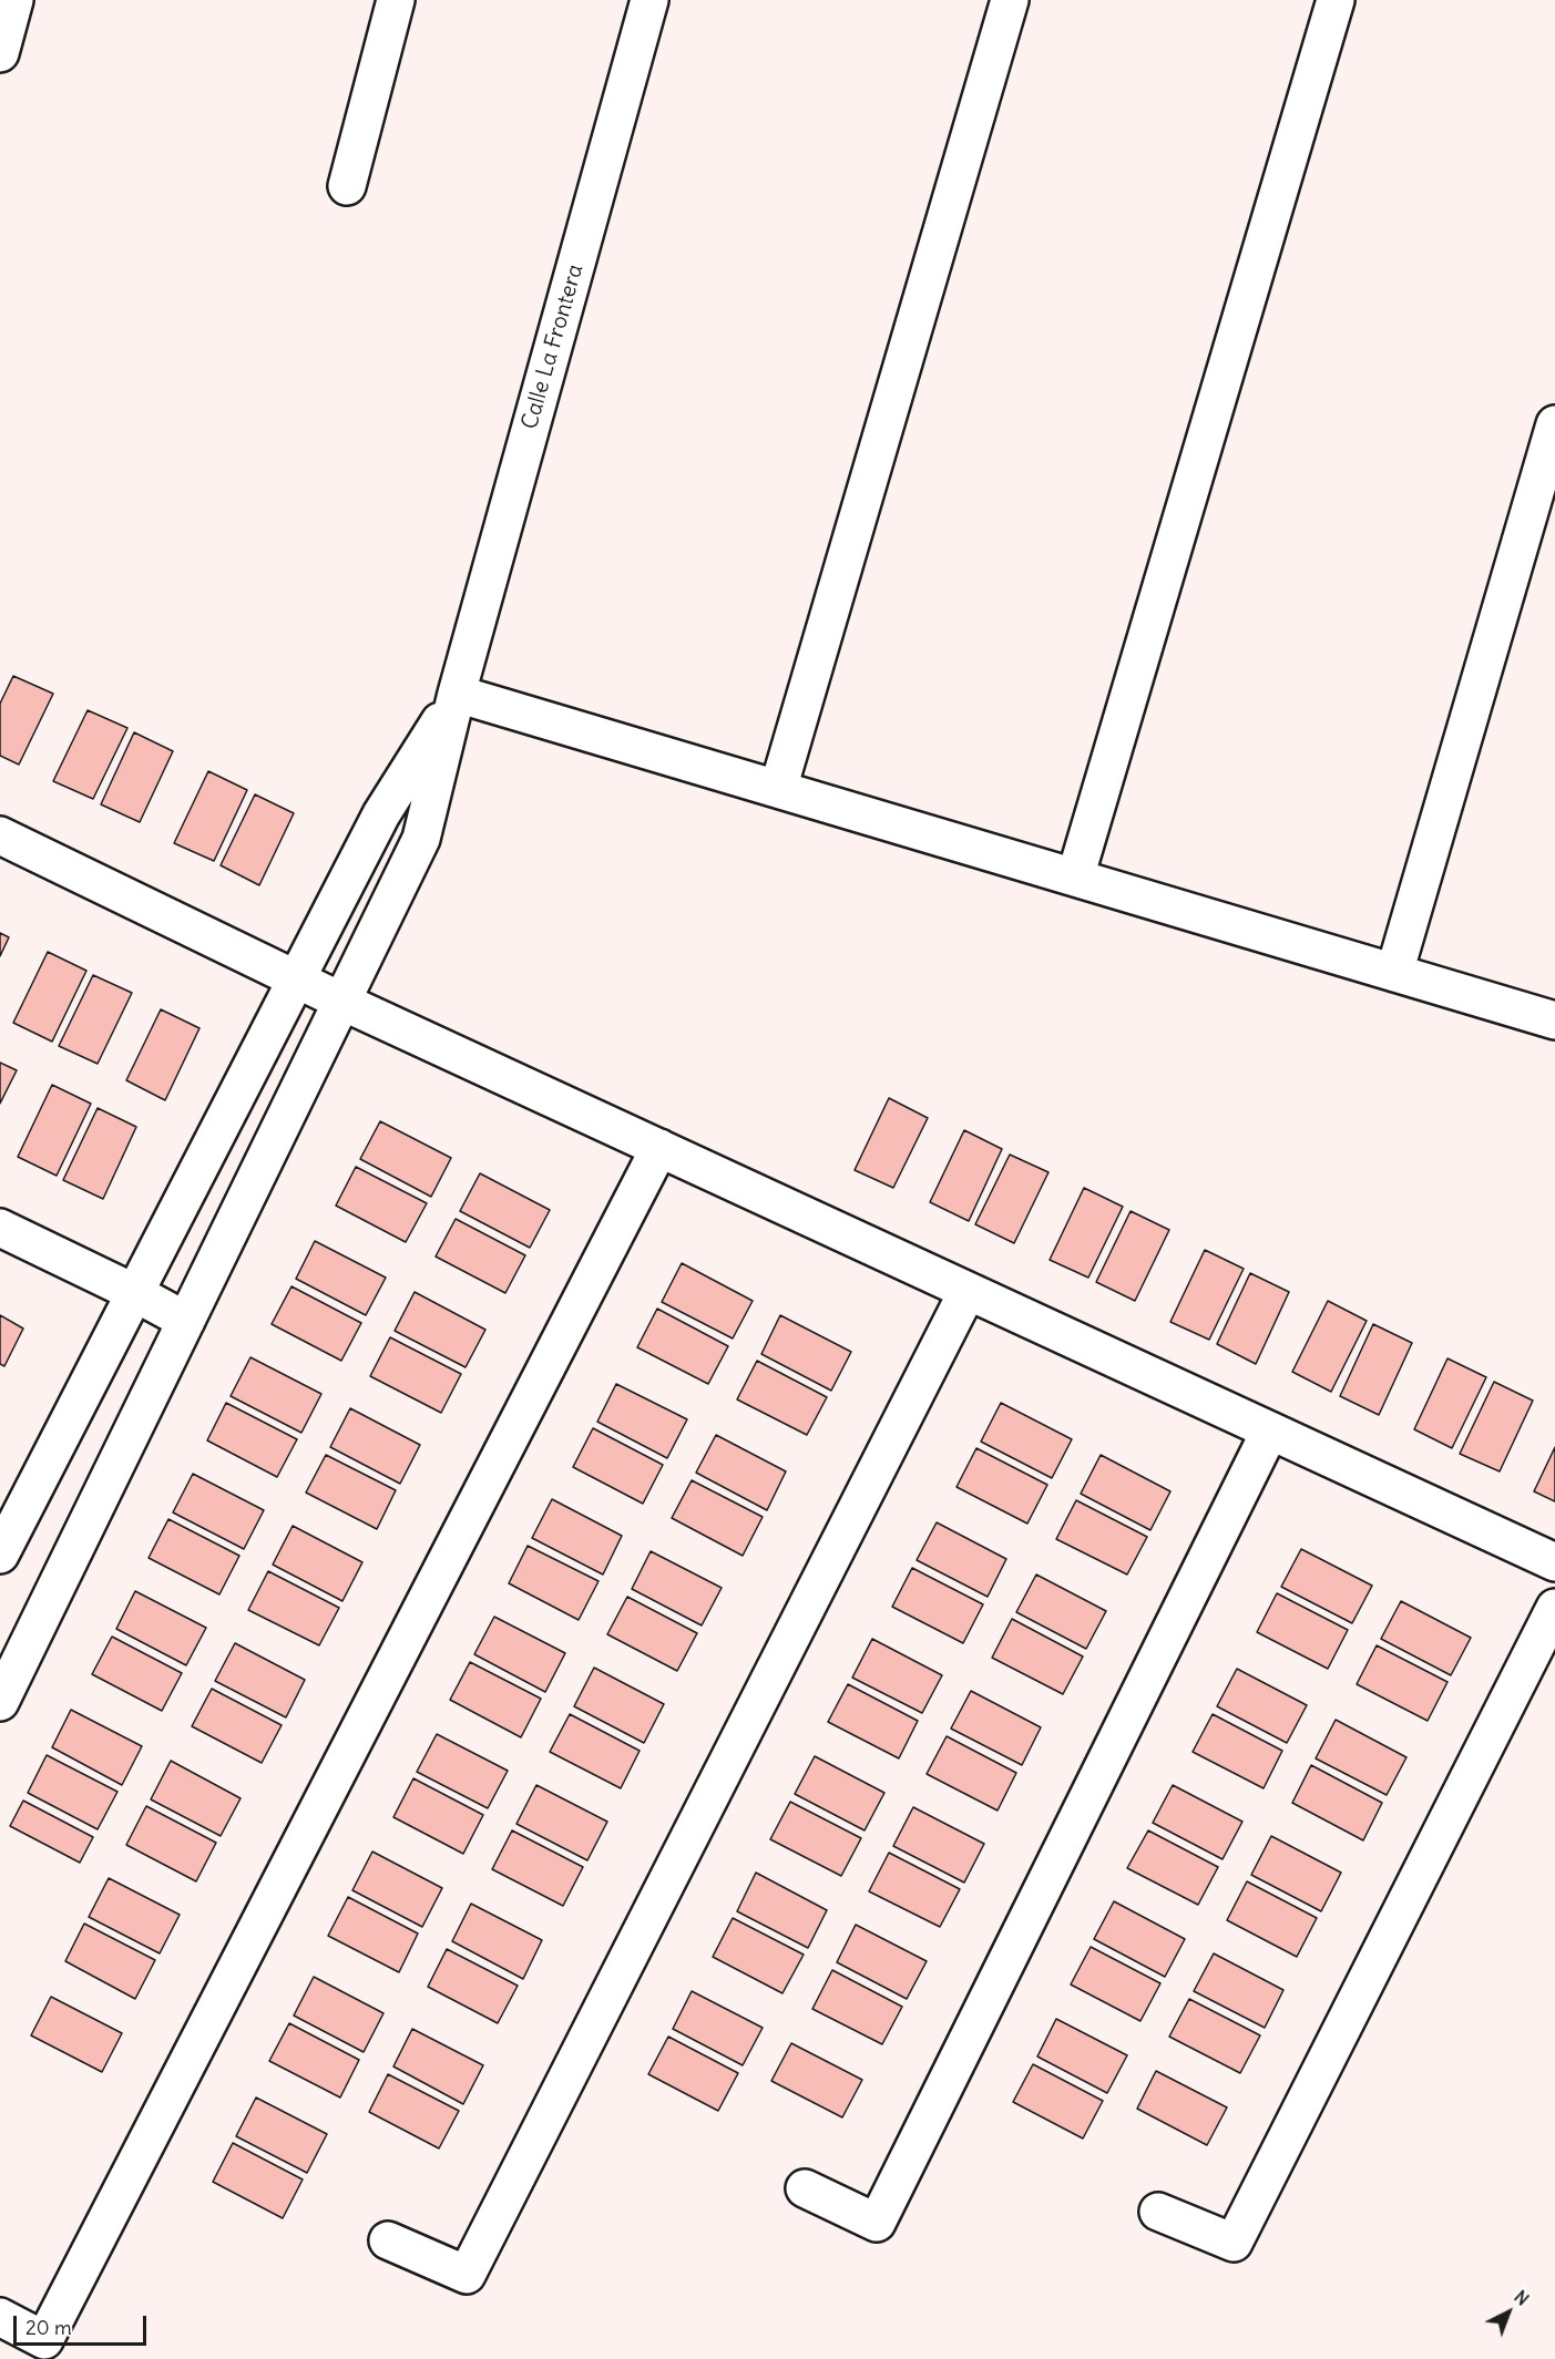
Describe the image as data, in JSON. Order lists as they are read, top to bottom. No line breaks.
{"streets":{"street":["Calle La Frontera"]},"scale_bar":"20 m","north":"top right"}
